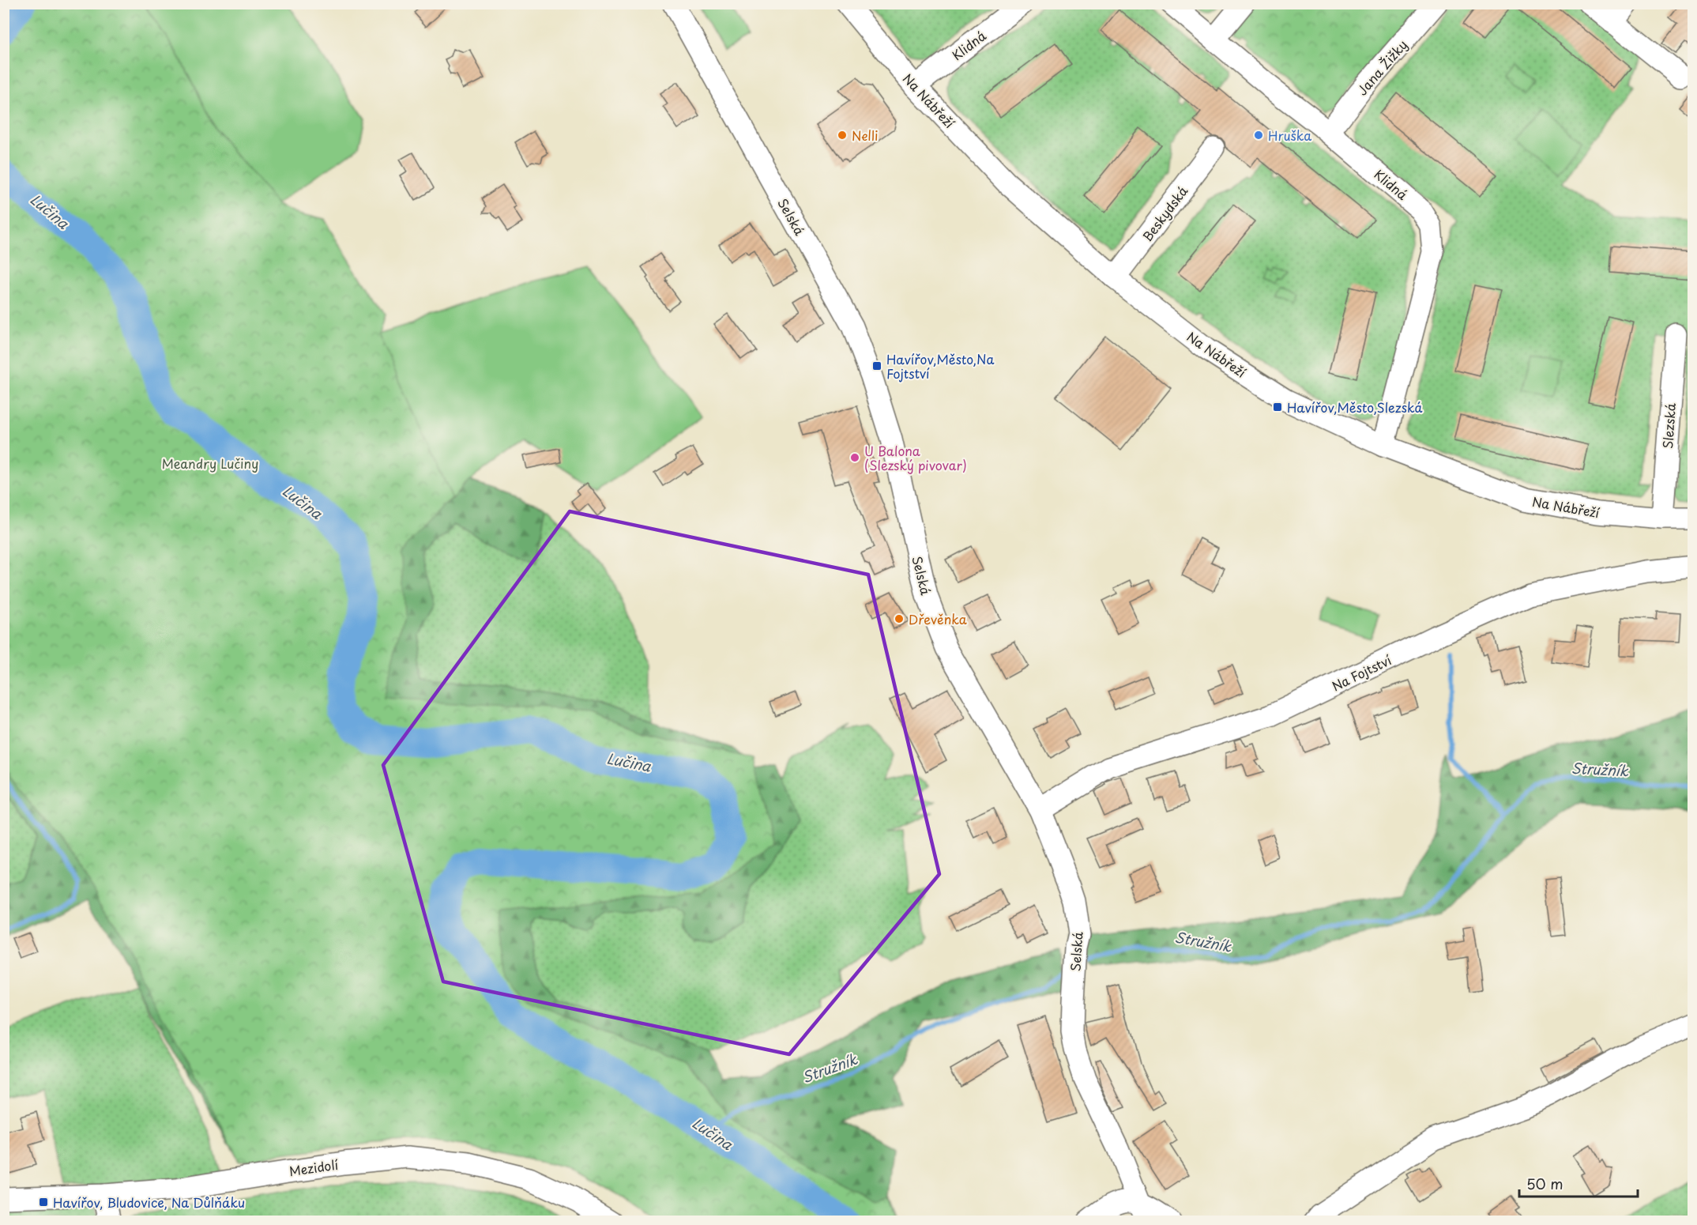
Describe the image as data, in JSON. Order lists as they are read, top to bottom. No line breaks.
{"streets":{"street":["Klidná","Jana Žižky","Na Nábřeží","Beskydská","Selská","Slezská","Na Fojtství","Mezidolí"]},"crossings":[["Klidná","Jana Žižky"],["Klidná","Na Nábřeží"],["Na Nábřeží","Beskydská"],["Na Nábřeží","Slezská"],["Selská","Na Fojtství"]],"water":["Lučina","Stružník"],"parks":["Meandry Lučiny"],"places":{"other":["Nelli","Hruška","U Balona (Slezský pivovar)","Dřevěnka"],"transit":["Havířov,Město,Na Fojtství","Havířov,Město,Slezská","Havířov, Bludovice, Na Důlňáku"]},"scale_bar":"50 m"}
